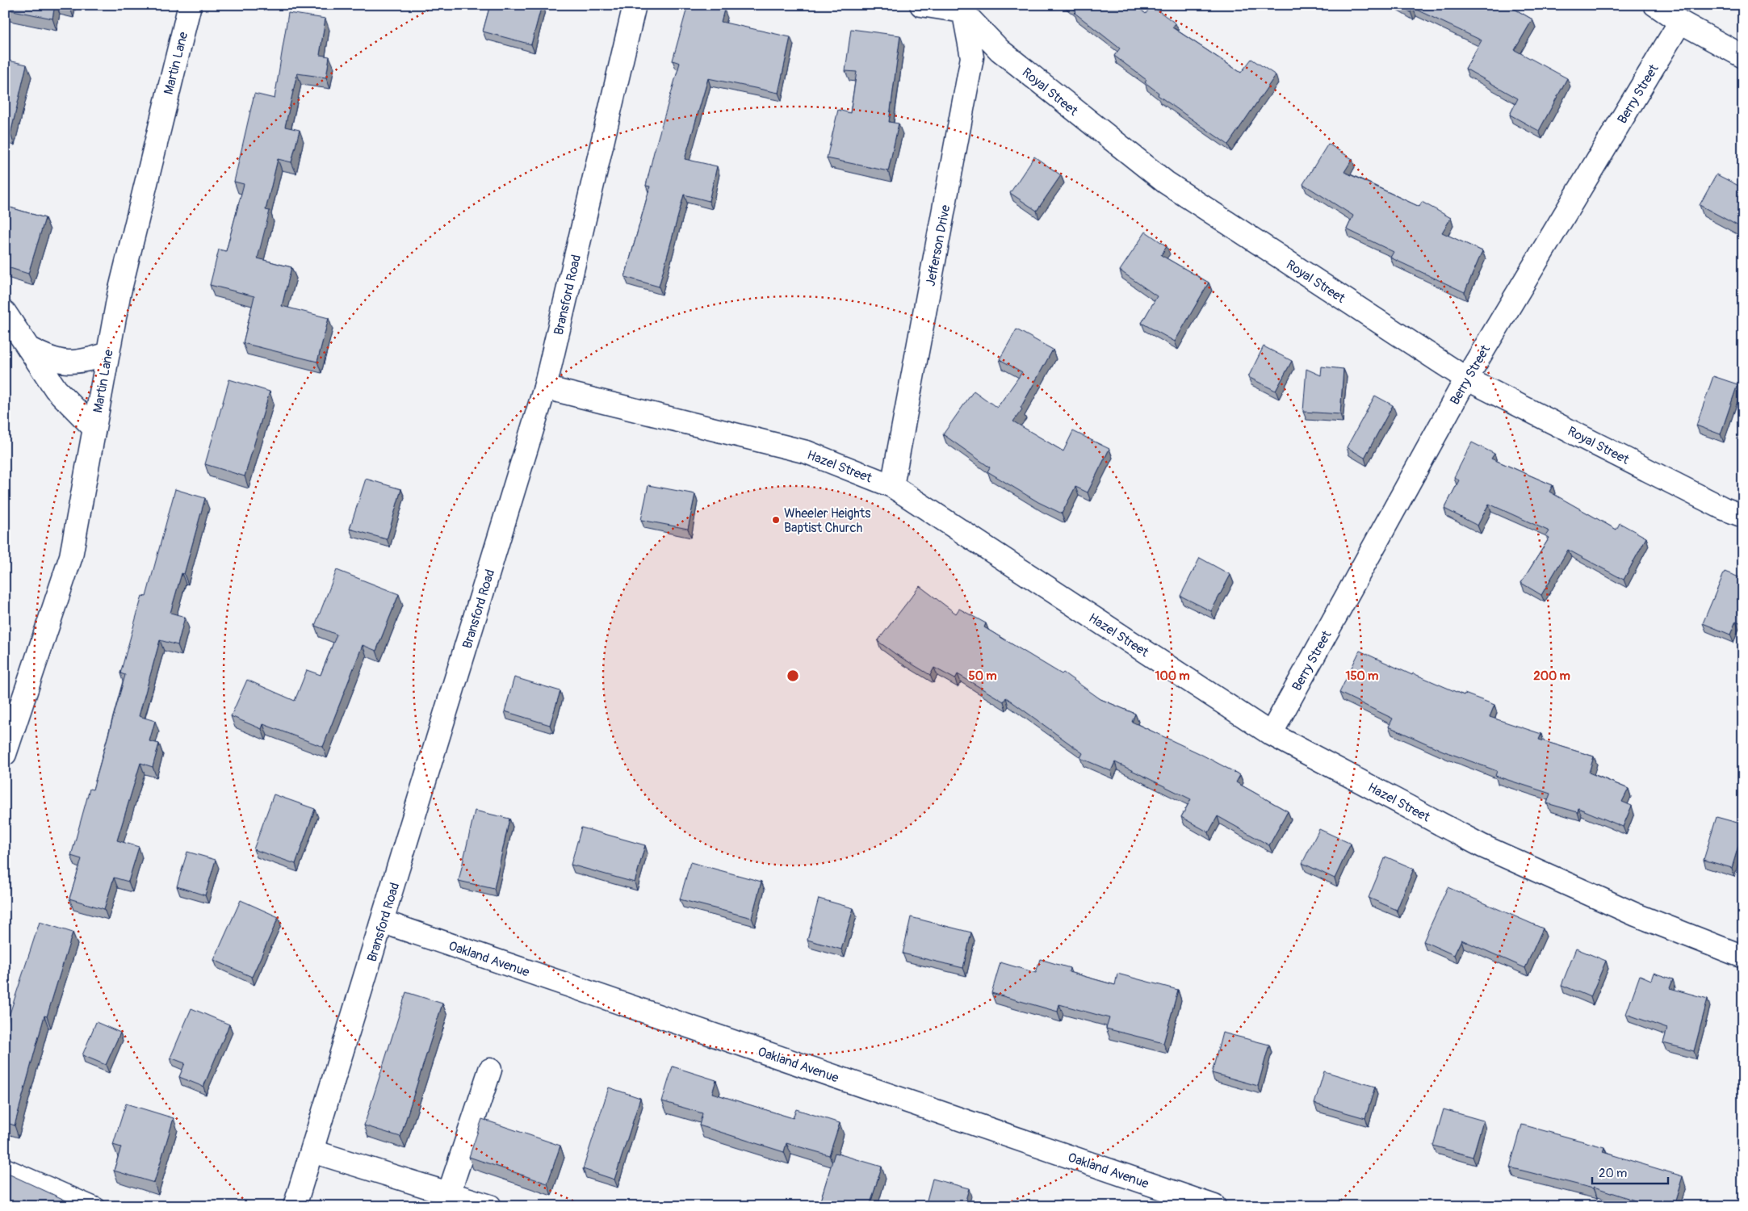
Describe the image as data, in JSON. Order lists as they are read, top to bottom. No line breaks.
{"streets":{"street":["Martin Lane","Royal Street","Berry Street","Jefferson Drive","Bransford Road","Hazel Street","Oakland Avenue"]},"crossings":[["Royal Street","Berry Street"],["Royal Street","Jefferson Drive"],["Berry Street","Hazel Street"],["Jefferson Drive","Hazel Street"],["Bransford Road","Hazel Street"],["Bransford Road","Oakland Avenue"]],"places":["Wheeler Heights Baptist Church"],"scale_bar":"20 m","rings":["50 m","100 m","150 m","200 m"]}
